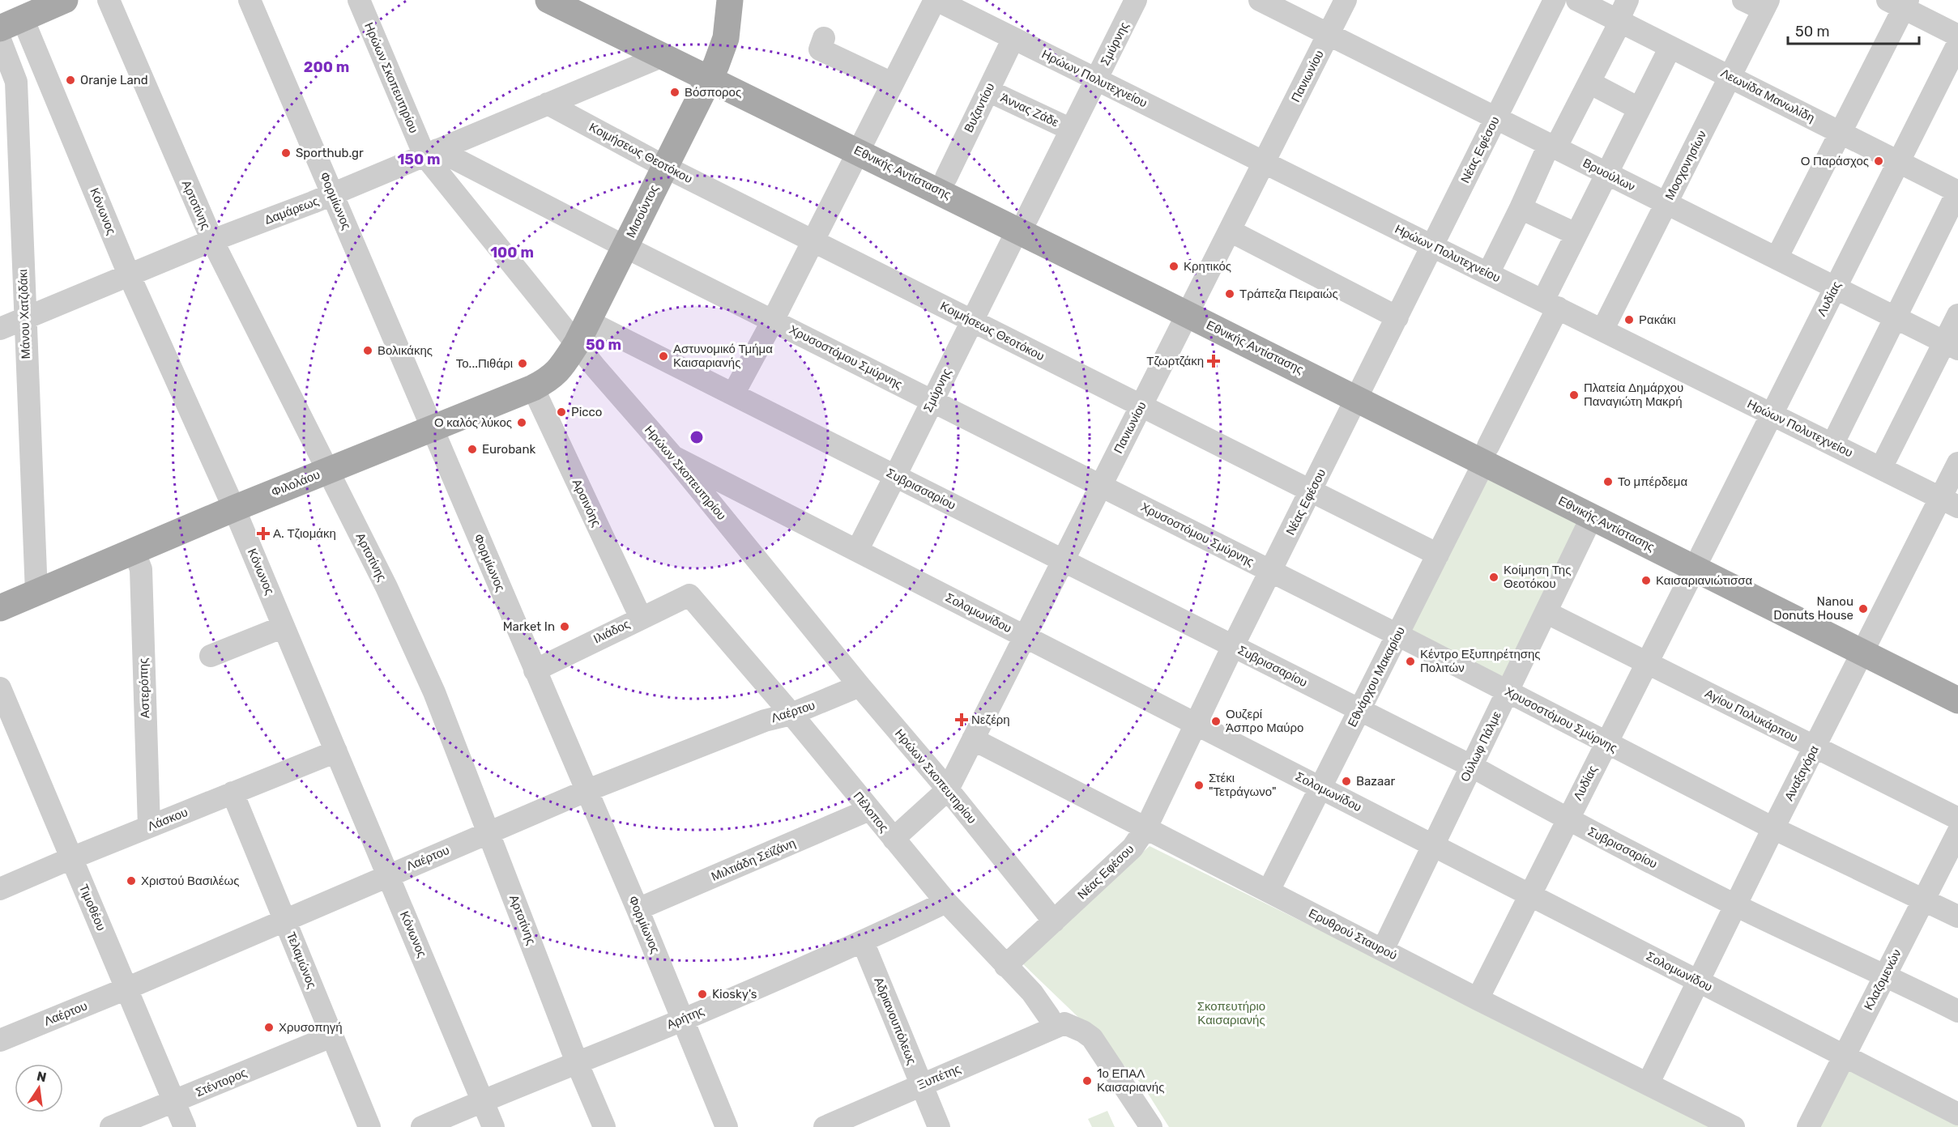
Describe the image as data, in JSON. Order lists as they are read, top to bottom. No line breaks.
{"streets":{"main road":["Εθνικής Αντίστασης","Μισούντος","Φιλολάου"],"street":["Σμύρνης","Πανιωνίου","Ηρώων Σκοπευτηρίου","Ηρώων Πολυτεχνείου","Λεωνίδα Μανωλίδη","Βυζαντίου","Άννας Ζάδε","Νέας Εφέσου","Κοιμήσεως Θεοτόκου","Μοσχονησίων","Βρυούλων","Φορμίωνος","Αρτοτίνης","Δαμάρεως","Κόνωνος","Λυδίας","Μάνου Χατζιδάκι","Χρυσοστόμου Σμύρνης","Συβρισσαρίου","Αρσινόης","Σολομωνίδου","Ιλιάδος","Εθνάρχου Μακαρίου","Αστερόπης","Λαέρτου","Αγίου Πολυκάρπου","Ούλωφ Πάλμε","Αναξαγόρα","Πέλοπος","Λάσκου","Μιλτιάδη Σεϊζάνη","Τιμοθέου","Ερυθρού Σταυρού","Τελαμώνος","Κλαζομενών","Αρήτης","Αδριανουπόλεως","Ξυπέτης","Στέντορος"]},"crossings":[["Σμύρνης","Ηρώων Πολυτεχνείου"],["Σμύρνης","Άννας Ζάδε"],["Σμύρνης","Κοιμήσεως Θεοτόκου"],["Σμύρνης","Εθνικής Αντίστασης"],["Σμύρνης","Χρυσοστόμου Σμύρνης"],["Σμύρνης","Συβρισσαρίου"],["Σμύρνης","Σολομωνίδου"],["Πανιωνίου","Ηρώων Σκοπευτηρίου"],["Πανιωνίου","Ηρώων Πολυτεχνείου"],["Πανιωνίου","Κοιμήσεως Θεοτόκου"],["Πανιωνίου","Εθνικής Αντίστασης"],["Πανιωνίου","Βρυούλων"],["Πανιωνίου","Χρυσοστόμου Σμύρνης"],["Πανιωνίου","Συβρισσαρίου"],["Πανιωνίου","Σολομωνίδου"],["Πανιωνίου","Πέλοπος"],["Πανιωνίου","Ερυθρού Σταυρού"],["Ηρώων Σκοπευτηρίου","Νέας Εφέσου"],["Ηρώων Σκοπευτηρίου","Δαμάρεως"],["Ηρώων Σκοπευτηρίου","Μισούντος"],["Ηρώων Σκοπευτηρίου","Χρυσοστόμου Σμύρνης"],["Ηρώων Σκοπευτηρίου","Φιλολάου"],["Ηρώων Σκοπευτηρίου","Συβρισσαρίου"],["Ηρώων Σκοπευτηρίου","Σολομωνίδου"],["Ηρώων Σκοπευτηρίου","Λαέρτου"],["Ηρώων Πολυτεχνείου","Βυζαντίου"],["Ηρώων Πολυτεχνείου","Νέας Εφέσου"],["Ηρώων Πολυτεχνείου","Μοσχονησίων"],["Ηρώων Πολυτεχνείου","Λυδίας"],["Ηρώων Πολυτεχνείου","Αναξαγόρα"],["Λεωνίδα Μανωλίδη","Μοσχονησίων"],["Λεωνίδα Μανωλίδη","Λυδίας"],["Βυζαντίου","Άννας Ζάδε"],["Βυζαντίου","Εθνικής Αντίστασης"],["Νέας Εφέσου","Κοιμήσεως Θεοτόκου"],["Νέας Εφέσου","Εθνικής Αντίστασης"],["Νέας Εφέσου","Βρυούλων"],["Νέας Εφέσου","Χρυσοστόμου Σμύρνης"],["Νέας Εφέσου","Συβρισσαρίου"],["Νέας Εφέσου","Σολομωνίδου"],["Νέας Εφέσου","Πέλοπος"],["Νέας Εφέσου","Ερυθρού Σταυρού"],["Κοιμήσεως Θεοτόκου","Δαμάρεως"],["Κοιμήσεως Θεοτόκου","Μισούντος"],["Κοιμήσεως Θεοτόκου","Εθνάρχου Μακαρίου"],["Μοσχονησίων","Βρυούλων"],["Εθνικής Αντίστασης","Δαμάρεως"],["Εθνικής Αντίστασης","Μισούντος"],["Εθνικής Αντίστασης","Λυδίας"],["Εθνικής Αντίστασης","Εθνάρχου Μακαρίου"],["Εθνικής Αντίστασης","Ούλωφ Πάλμε"],["Εθνικής Αντίστασης","Αναξαγόρα"],["Βρυούλων","Λυδίας"],["Φορμίωνος","Δαμάρεως"],["Φορμίωνος","Φιλολάου"],["Φορμίωνος","Ιλιάδος"],["Φορμίωνος","Λαέρτου"],["Φορμίωνος","Μιλτιάδη Σεϊζάνη"],["Φορμίωνος","Αρήτης"],["Αρτοτίνης","Δαμάρεως"],["Αρτοτίνης","Φιλολάου"],["Αρτοτίνης","Λαέρτου"],["Αρτοτίνης","Αρήτης"],["Δαμάρεως","Κόνωνος"],["Δαμάρεως","Μάνου Χατζιδάκι"],["Δαμάρεως","Χρυσοστόμου Σμύρνης"],["Κόνωνος","Φιλολάου"],["Κόνωνος","Λαέρτου"],["Κόνωνος","Λάσκου"],["Κόνωνος","Αρήτης"],["Μισούντος","Χρυσοστόμου Σμύρνης"],["Μισούντος","Φιλολάου"],["Μισούντος","Συβρισσαρίου"],["Λυδίας","Χρυσοστόμου Σμύρνης"],["Λυδίας","Συβρισσαρίου"],["Λυδίας","Σολομωνίδου"],["Λυδίας","Αγίου Πολυκάρπου"],["Λυδίας","Ερυθρού Σταυρού"],["Μάνου Χατζιδάκι","Φιλολάου"],["Χρυσοστόμου Σμύρνης","Εθνάρχου Μακαρίου"],["Χρυσοστόμου Σμύρνης","Ούλωφ Πάλμε"],["Χρυσοστόμου Σμύρνης","Αναξαγόρα"],["Χρυσοστόμου Σμύρνης","Κλαζομενών"],["Φιλολάου","Συβρισσαρίου"],["Φιλολάου","Αρσινόης"],["Φιλολάου","Αστερόπης"],["Συβρισσαρίου","Εθνάρχου Μακαρίου"],["Συβρισσαρίου","Ούλωφ Πάλμε"],["Συβρισσαρίου","Αναξαγόρα"],["Συβρισσαρίου","Κλαζομενών"],["Αρσινόης","Ιλιάδος"],["Σολομωνίδου","Εθνάρχου Μακαρίου"],["Σολομωνίδου","Ούλωφ Πάλμε"],["Σολομωνίδου","Αναξαγόρα"],["Σολομωνίδου","Κλαζομενών"],["Ιλιάδος","Πέλοπος"],["Εθνάρχου Μακαρίου","Ερυθρού Σταυρού"],["Αστερόπης","Λάσκου"],["Λαέρτου","Πέλοπος"],["Λαέρτου","Τιμοθέου"],["Λαέρτου","Τελαμώνος"],["Αγίου Πολυκάρπου","Ούλωφ Πάλμε"],["Αγίου Πολυκάρπου","Αναξαγόρα"],["Ούλωφ Πάλμε","Ερυθρού Σταυρού"],["Αναξαγόρα","Ερυθρού Σταυρού"],["Πέλοπος","Μιλτιάδη Σεϊζάνη"],["Πέλοπος","Αρήτης"],["Πέλοπος","Ξυπέτης"],["Λάσκου","Τιμοθέου"],["Λάσκου","Τελαμώνος"],["Τιμοθέου","Στέντορος"],["Τελαμώνος","Στέντορος"],["Αρήτης","Αδριανουπόλεως"],["Αδριανουπόλεως","Ξυπέτης"]],"parks":["Σκοπευτήριο Καισαριανής"],"places":{"other":["Oranje Land","Βόσπορος","Sporthub.gr","Ο Παράσχος","Κρητικός","Τράπεζα Πειραιώς","Ρακάκι","Βολικάκης","Αστυνομικό Τμήμα Καισαριανής","Το...Πιθάρι","Πλατεία Δημάρχου Παναγιώτη Μακρή","Picco","Ο καλός λύκος","Eurobank","Το μπέρδεμα","Κοίμηση Της Θεοτόκου","Καισαριανιώτισσα","Nanou Donuts House","Market In","Κέντρο Εξυπηρέτησης Πολιτών","Ουζερί Άσπρο Μαύρο","Bazaar","Στέκι \"Τετράγωνο\"","Χριστού Βασιλέως","Kiosky's","Χρυσοπηγή","1ο ΕΠΑΛ Καισαριανής"],"health":["Τζωρτζάκη","Α. Τζιομάκη","Νεζέρη"]},"scale_bar":"50 m","north":"top","rings":["200 m","150 m","100 m","50 m"]}
